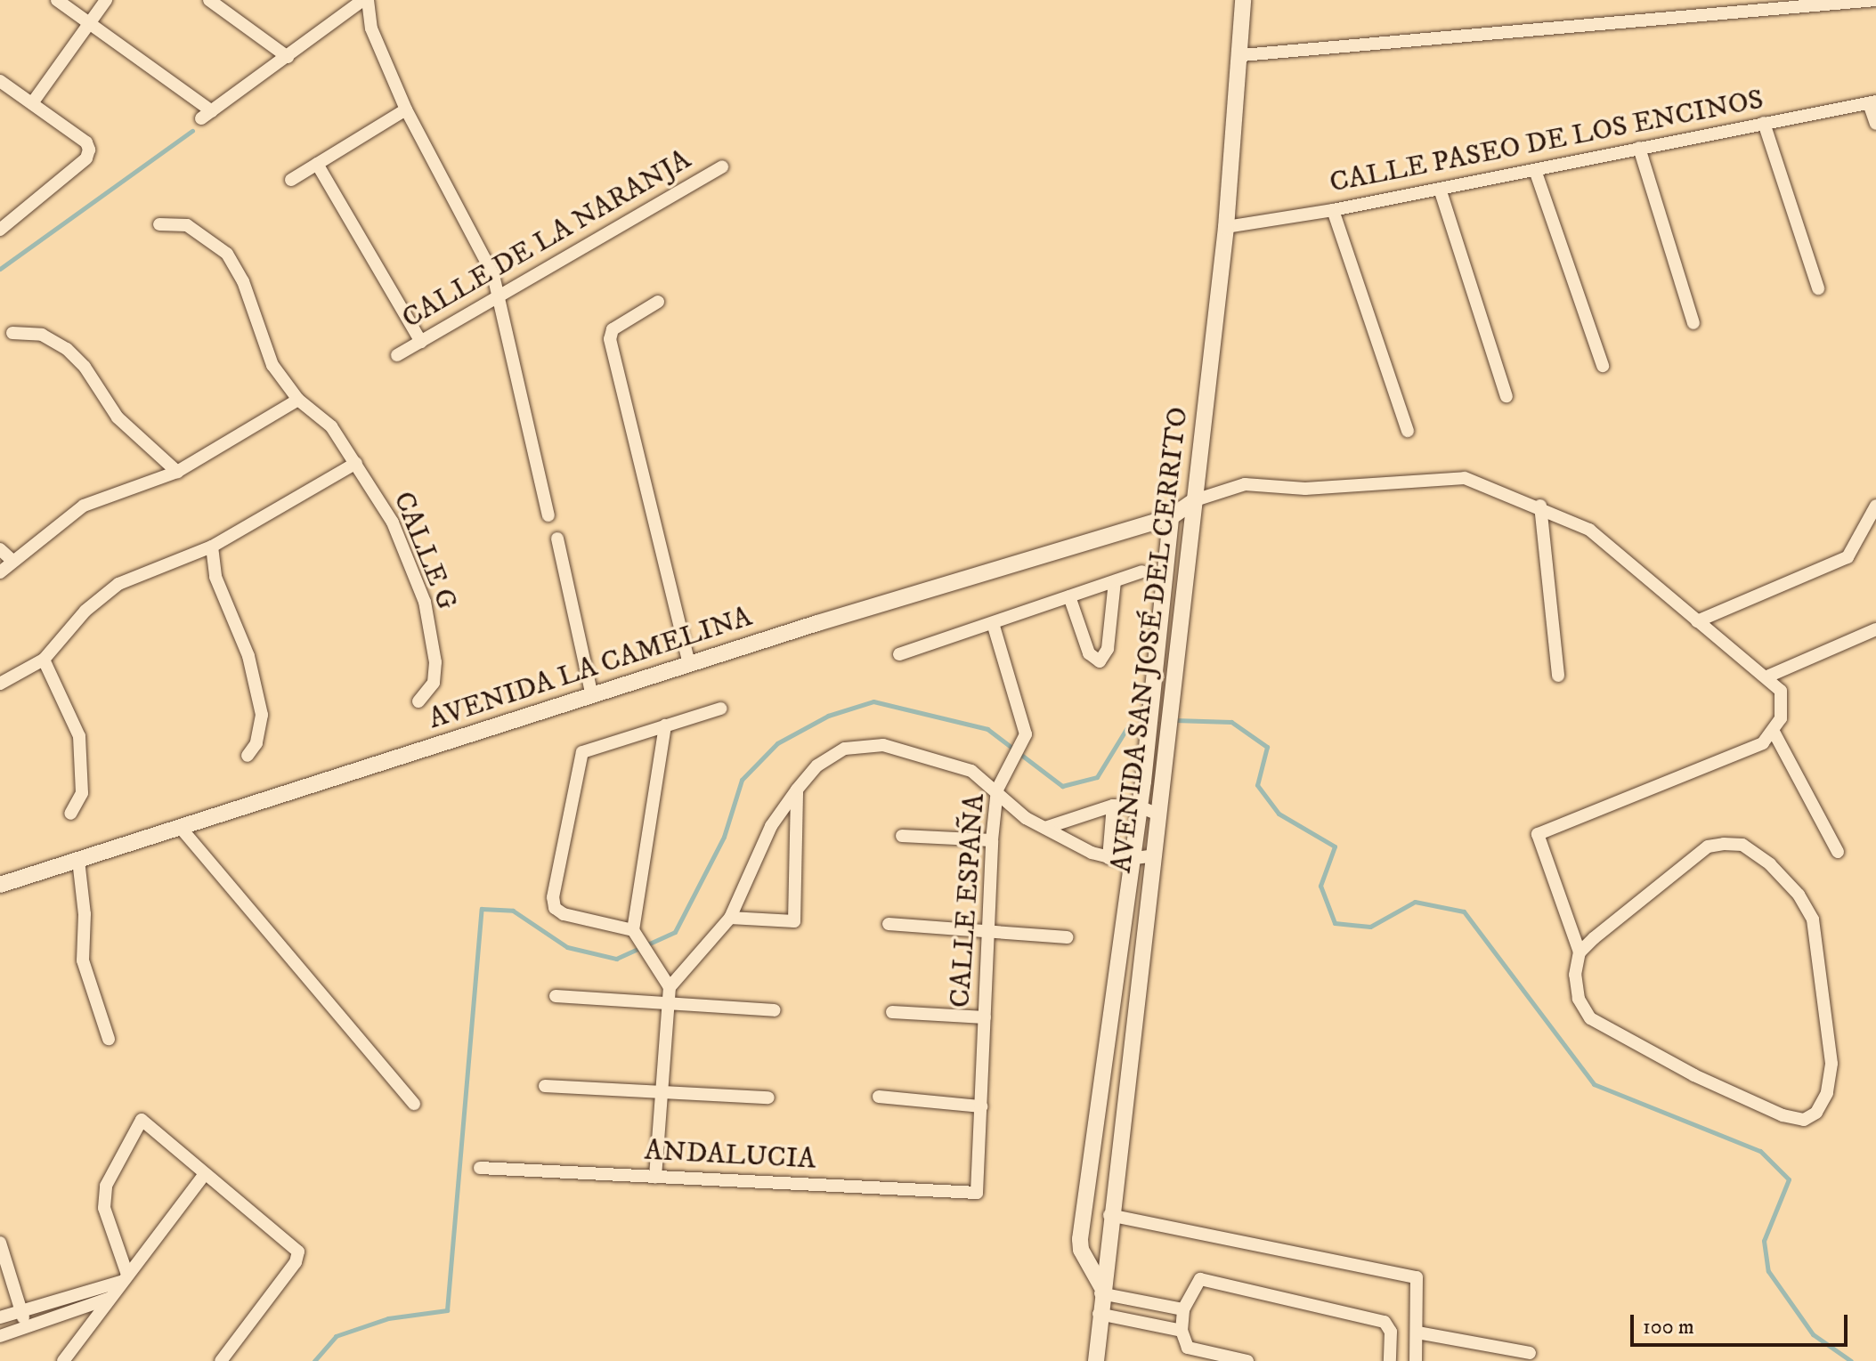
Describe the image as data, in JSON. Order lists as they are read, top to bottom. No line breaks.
{"streets":{"street":["CALLE PASEO DE LOS ENCINOS","CALLE DE LA NARANJA","CALLE G","AVENIDA SAN JOSÉ DEL CERRITO","AVENIDA LA CAMELINA","CALLE ESPAÑA","ANDALUCIA"]},"crossings":[["CALLE PASEO DE LOS ENCINOS","AVENIDA SAN JOSÉ DEL CERRITO"],["AVENIDA SAN JOSÉ DEL CERRITO","AVENIDA LA CAMELINA"],["CALLE ESPAÑA","ANDALUCIA"]],"scale_bar":"100 m"}
